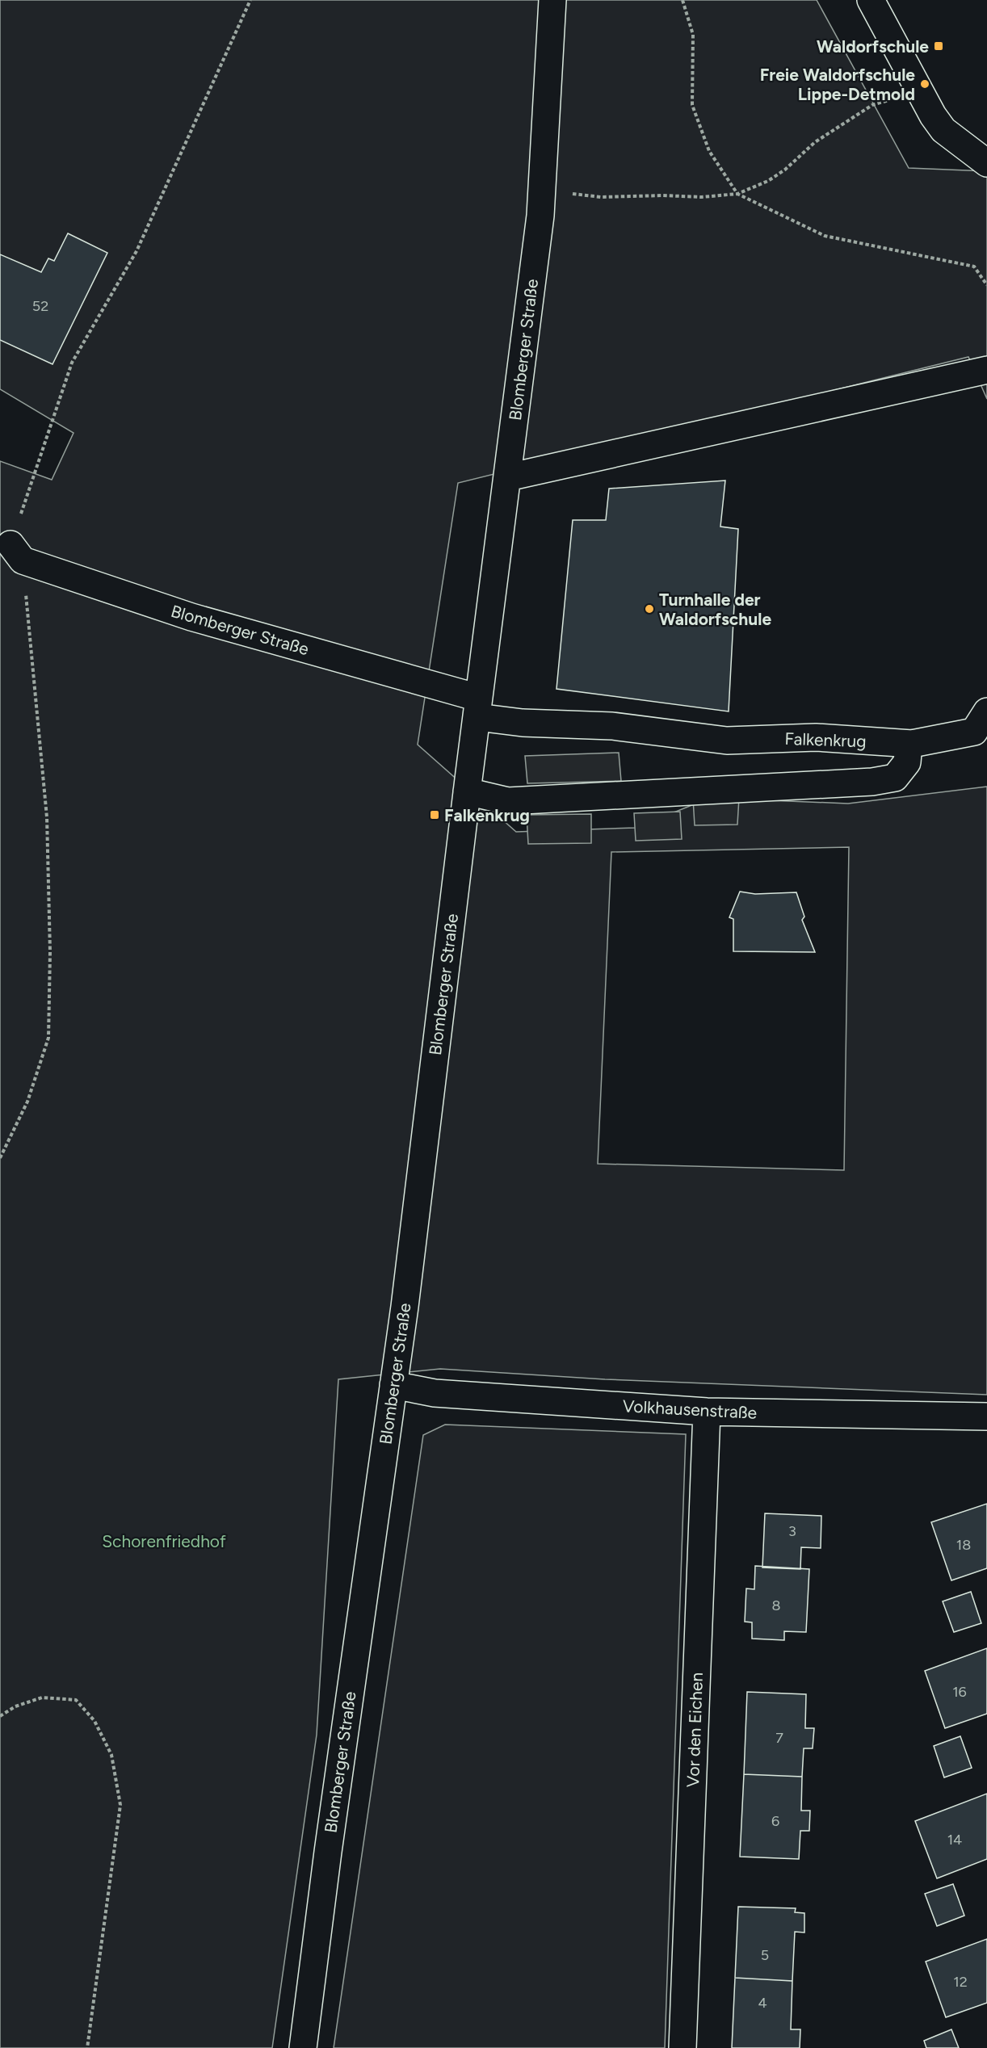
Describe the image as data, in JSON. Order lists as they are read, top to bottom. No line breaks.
{"streets":{"street":["Blomberger Straße","Falkenkrug","Volkhausenstraße","Vor den Eichen"]},"crossings":[["Blomberger Straße","Falkenkrug"],["Blomberger Straße","Volkhausenstraße"],["Volkhausenstraße","Vor den Eichen"]],"parks":["Schorenfriedhof"],"places":{"transit":["Waldorfschule","Falkenkrug"],"other":["Freie Waldorfschule Lippe-Detmold","Turnhalle der Waldorfschule"]},"house_numbers":["52","3","18","8","16","7","6","14","5","12","4"]}
